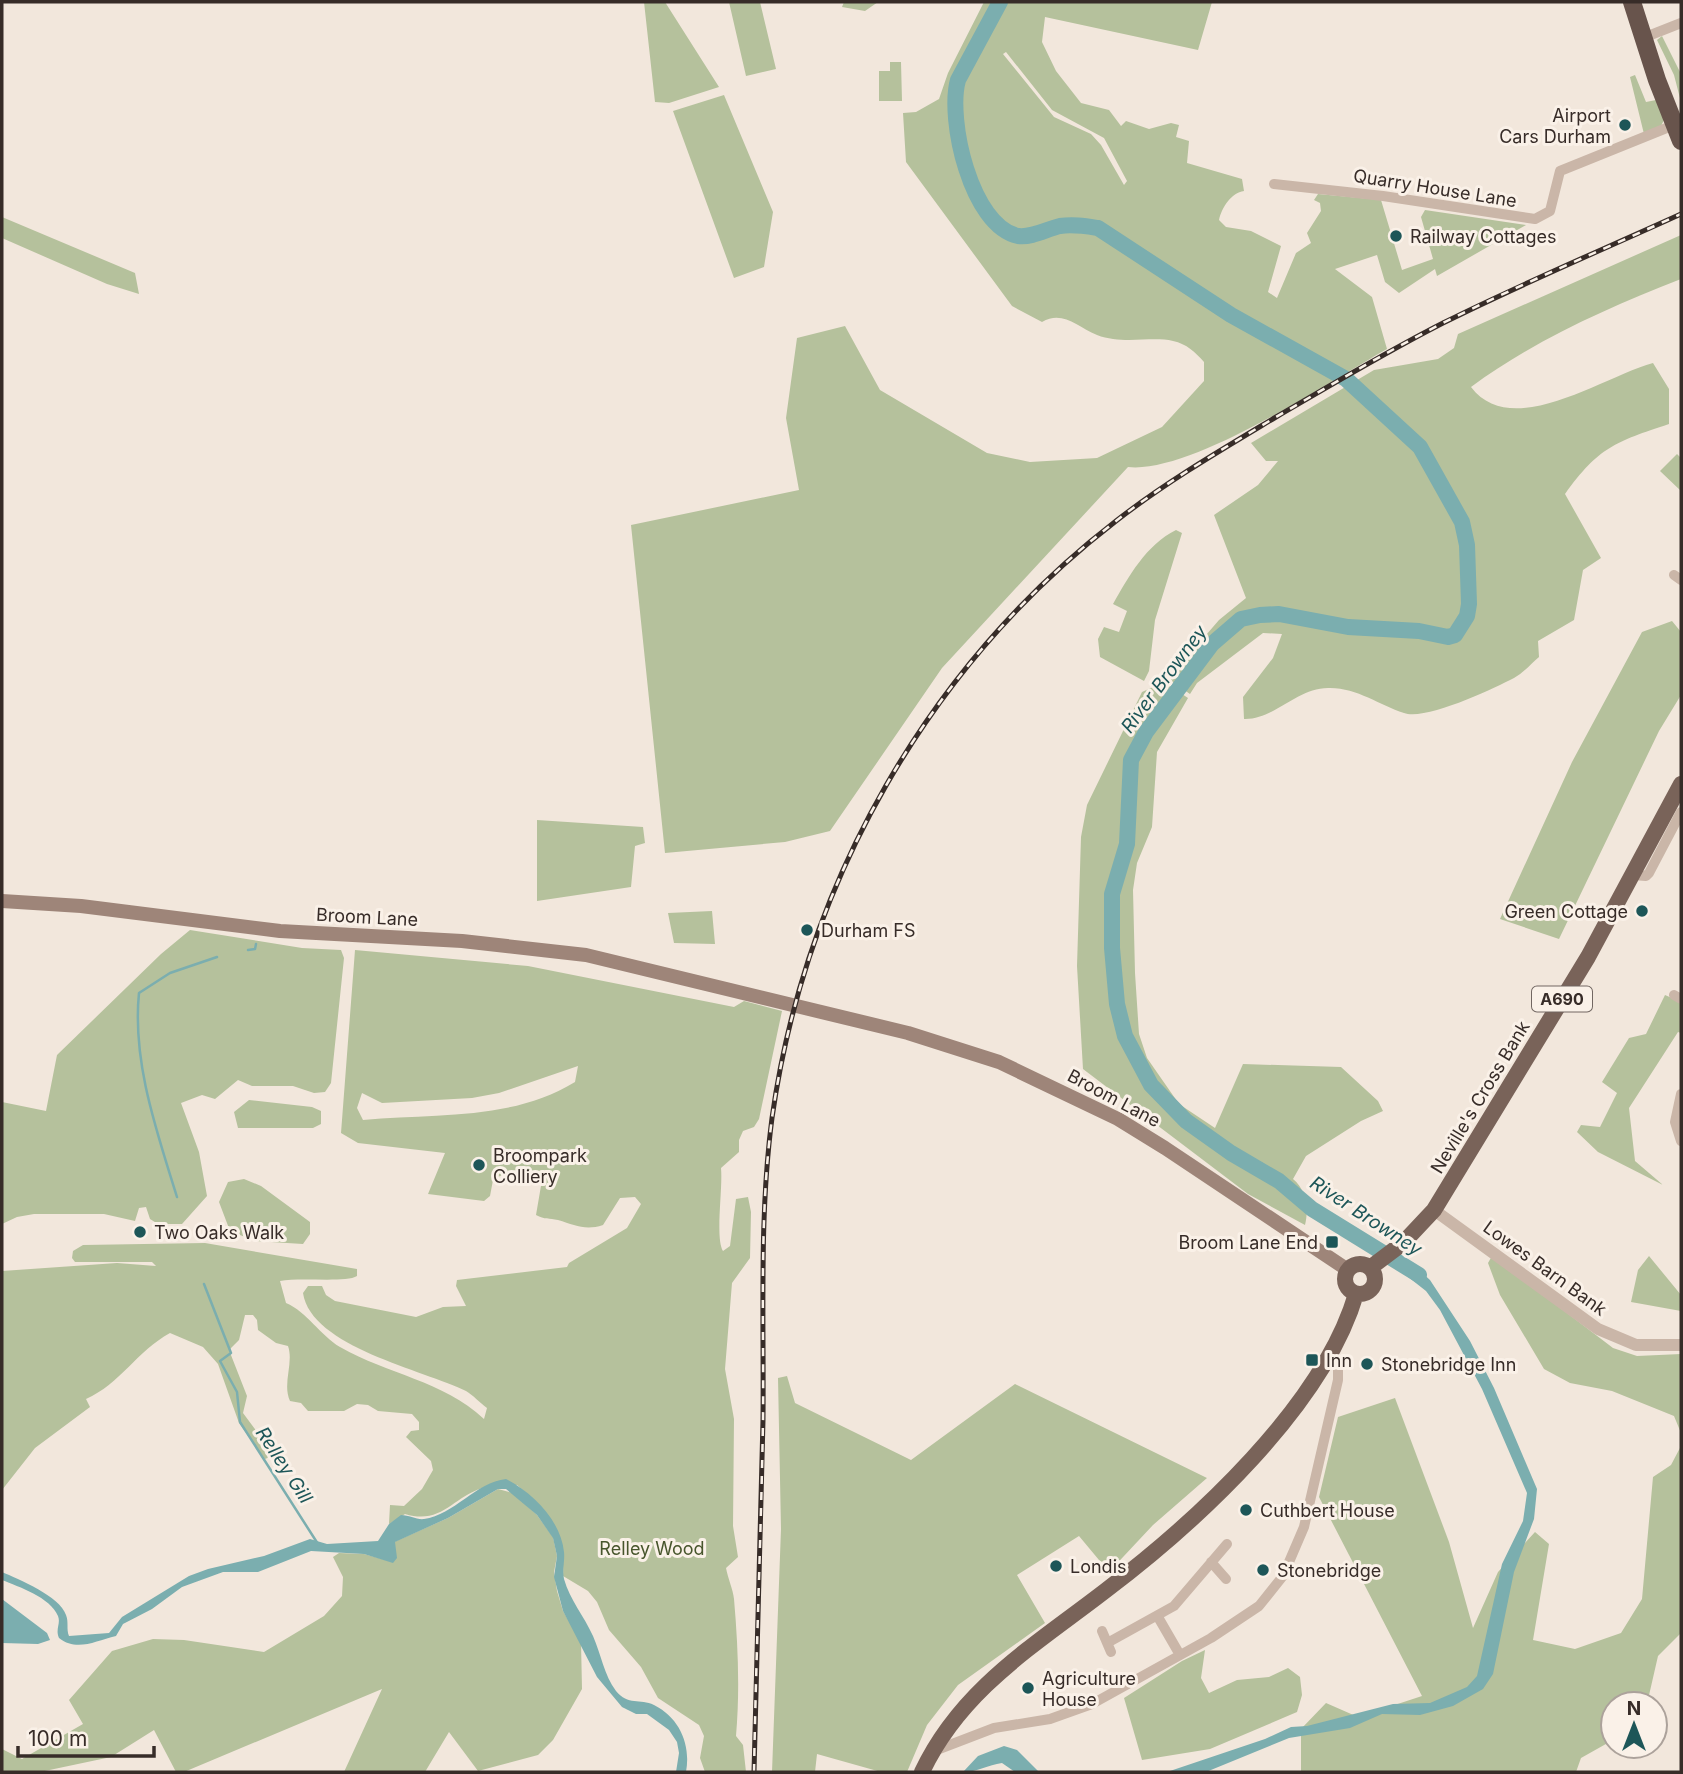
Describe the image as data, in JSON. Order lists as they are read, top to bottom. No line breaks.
{"streets":{"main road":["Broom Lane","A690","Neville's Cross Bank"],"street":["Quarry House Lane","Lowes Barn Bank"]},"crossings":[["Broom Lane","A690"],["A690","Neville's Cross Bank"],["A690","Lowes Barn Bank"],["Neville's Cross Bank","Lowes Barn Bank"]],"water":["River Browney","Relley Gill"],"parks":["Relley Wood"],"places":{"other":["Airport Cars Durham","Railway Cottages","Green Cottage","Durham FS","Broompark Colliery","Two Oaks Walk","Stonebridge Inn","Cuthbert House","Londis","Stonebridge","Agriculture House"],"transit":["Broom Lane End","Inn"]},"scale_bar":"100 m","north":"top"}
